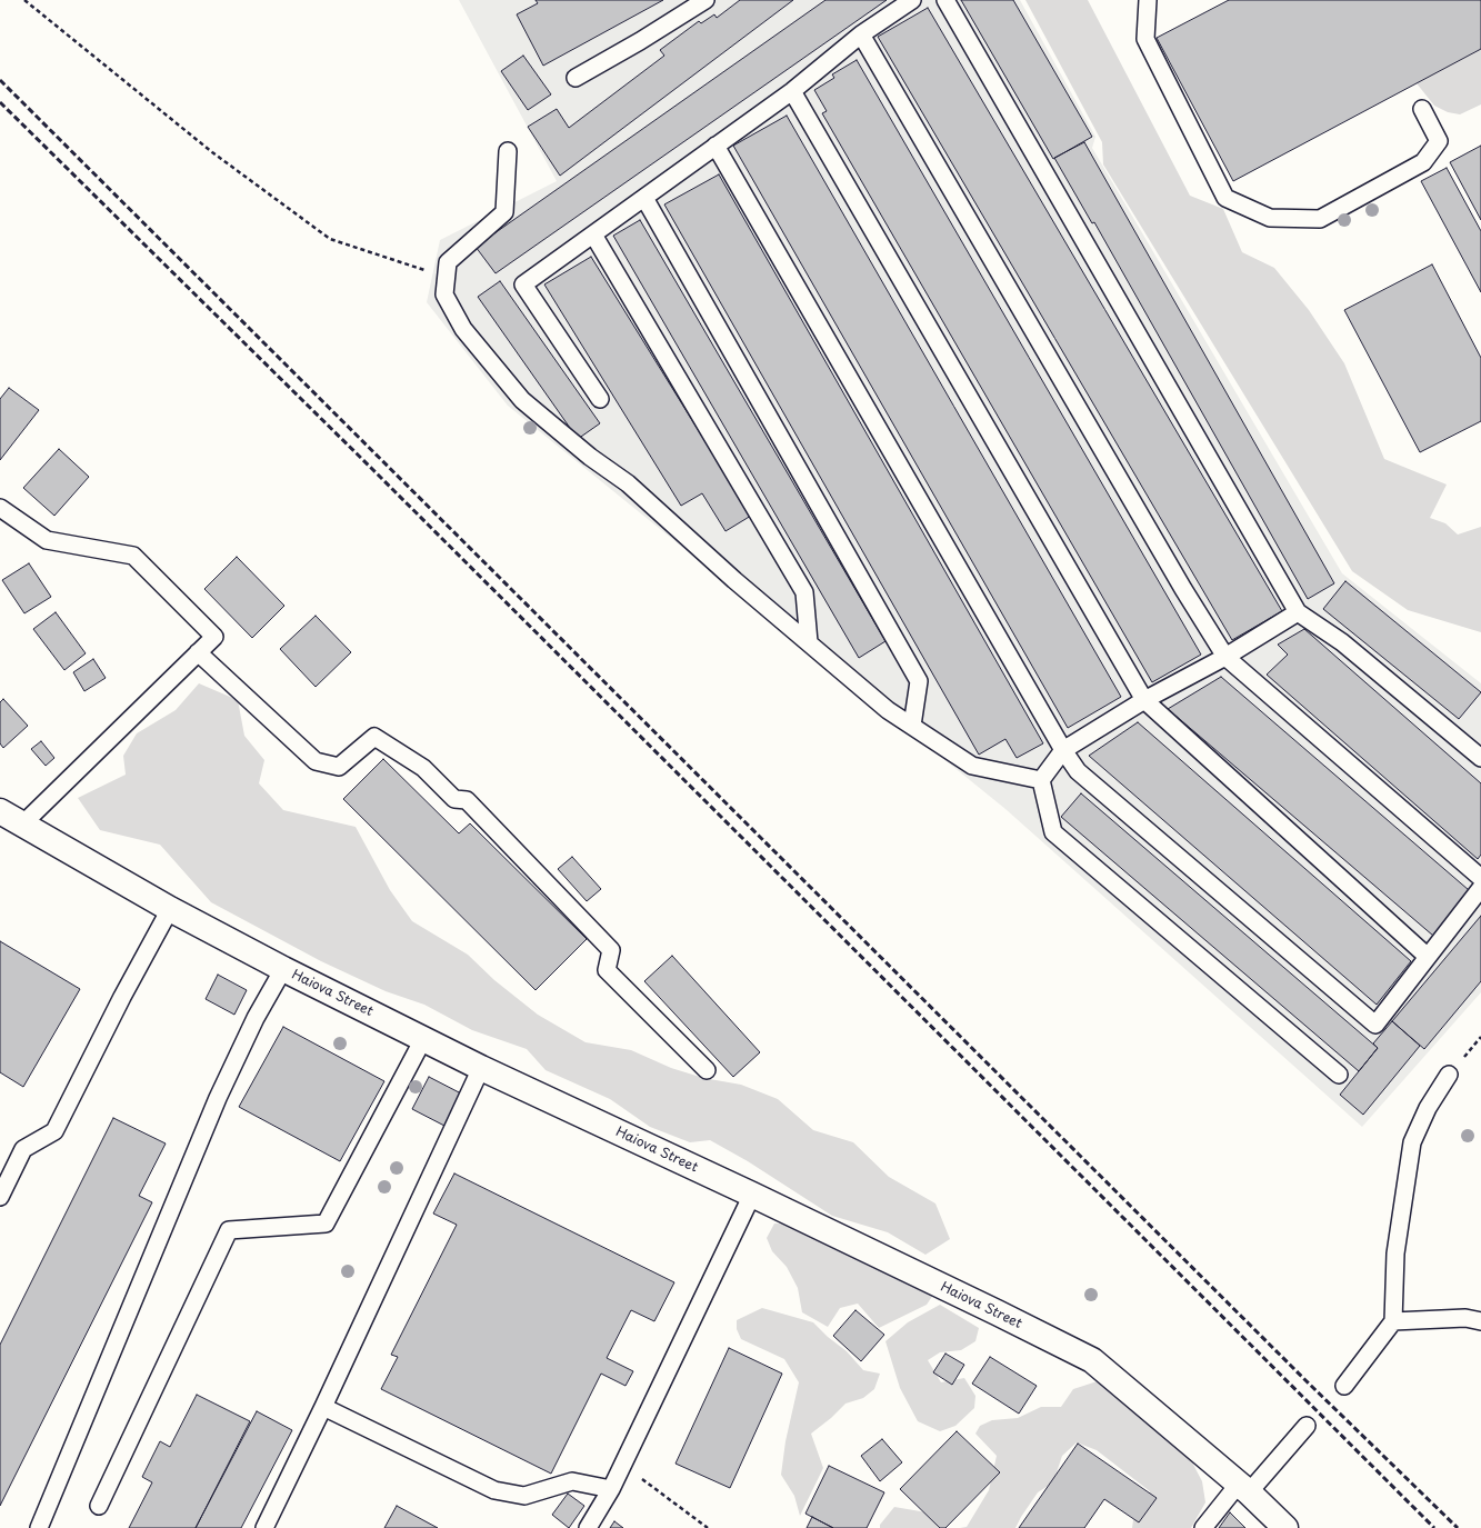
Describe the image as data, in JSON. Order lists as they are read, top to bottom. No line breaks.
{"streets":{"street":["Haiova Street"]}}
